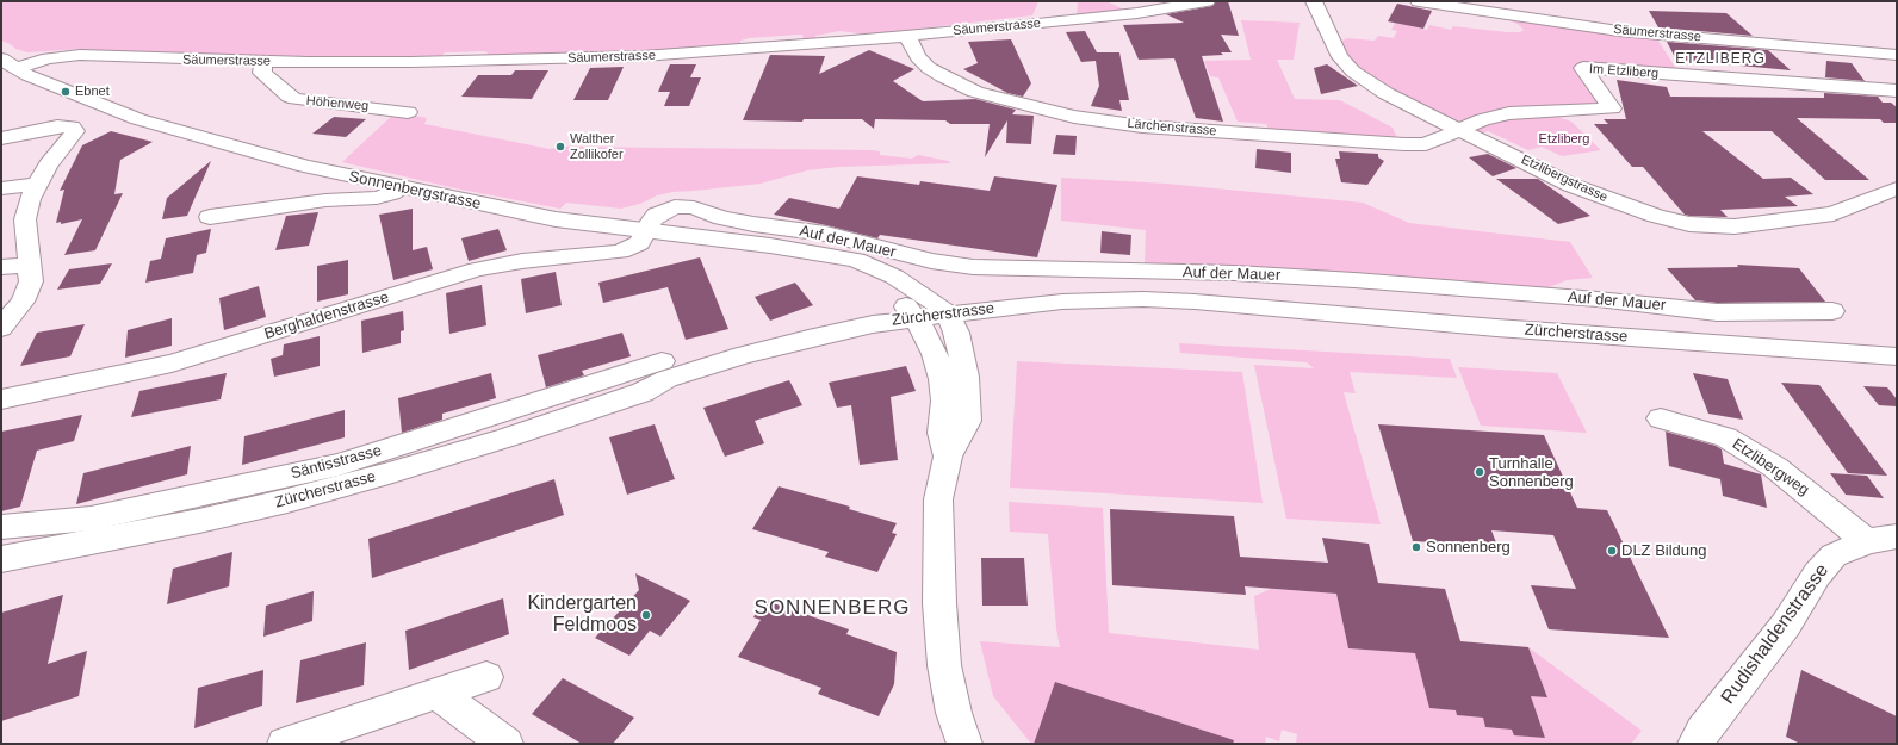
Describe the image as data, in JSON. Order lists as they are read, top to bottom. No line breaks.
{"streets":{"street":["Säumerstrasse","Im Etzliberg","Höhenweg","Lärchenstrasse","Etzlibergstrasse","Sonnenbergstrasse","Auf der Mauer","Zürcherstrasse","Berghaldenstrasse","Säntisstrasse","Etzlibergweg","Rudishaldenstrasse"]},"crossings":[["Säumerstrasse","Höhenweg"],["Säumerstrasse","Lärchenstrasse"],["Säumerstrasse","Sonnenbergstrasse"],["Im Etzliberg","Lärchenstrasse"],["Im Etzliberg","Etzlibergstrasse"],["Lärchenstrasse","Etzlibergstrasse"],["Sonnenbergstrasse","Auf der Mauer"],["Sonnenbergstrasse","Zürcherstrasse"],["Sonnenbergstrasse","Berghaldenstrasse"],["Auf der Mauer","Berghaldenstrasse"],["Etzlibergweg","Rudishaldenstrasse"]],"districts":["ETZLIBERG","SONNENBERG"],"parks":["Etzliberg"],"places":["Ebnet","Walther Zollikofer","Turnhalle Sonnenberg","Sonnenberg","DLZ Bildung","Kindergarten Feldmoos"]}
